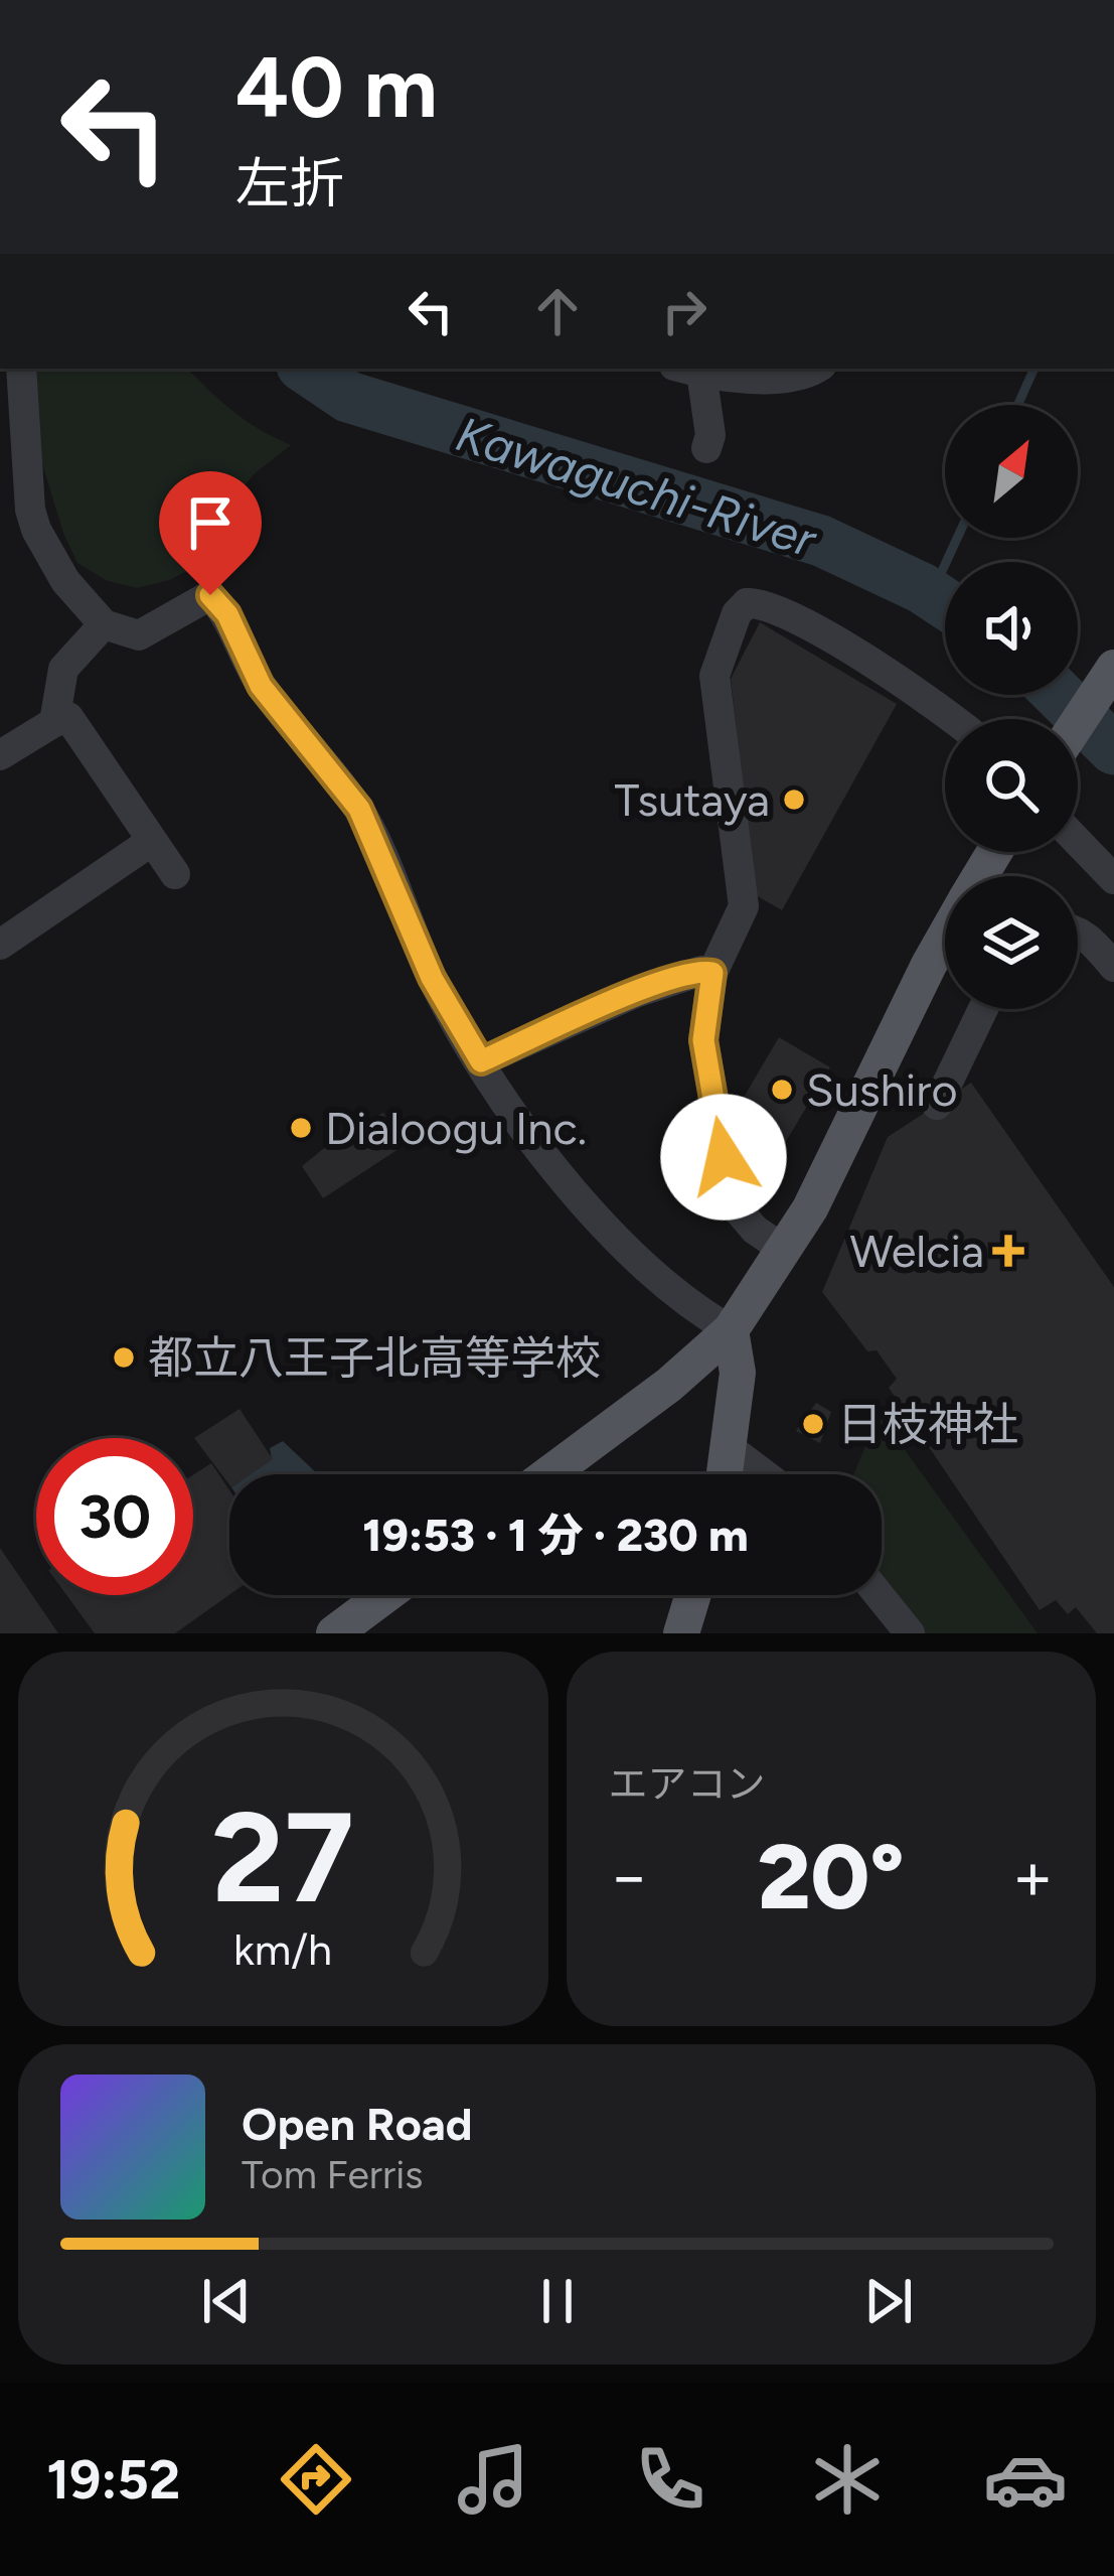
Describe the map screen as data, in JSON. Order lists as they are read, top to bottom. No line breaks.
{"water":["Kawaguchi-River"],"places":{"other":["Tsutaya","Sushiro","Dialoogu Inc.","都立八王子北高等学校","日枝神社"],"health":["Welcia"]},"north":"top right","page":{"turn":["40 m","左折"],"limit":"30","trip":"19:53 · 1 分 · 230 m","tile":"エアコン","heat":["−","20°","+"],"song":["Open Road","Tom Ferris"],"tabs":"19:52","gauge":["27","km/h"]}}
